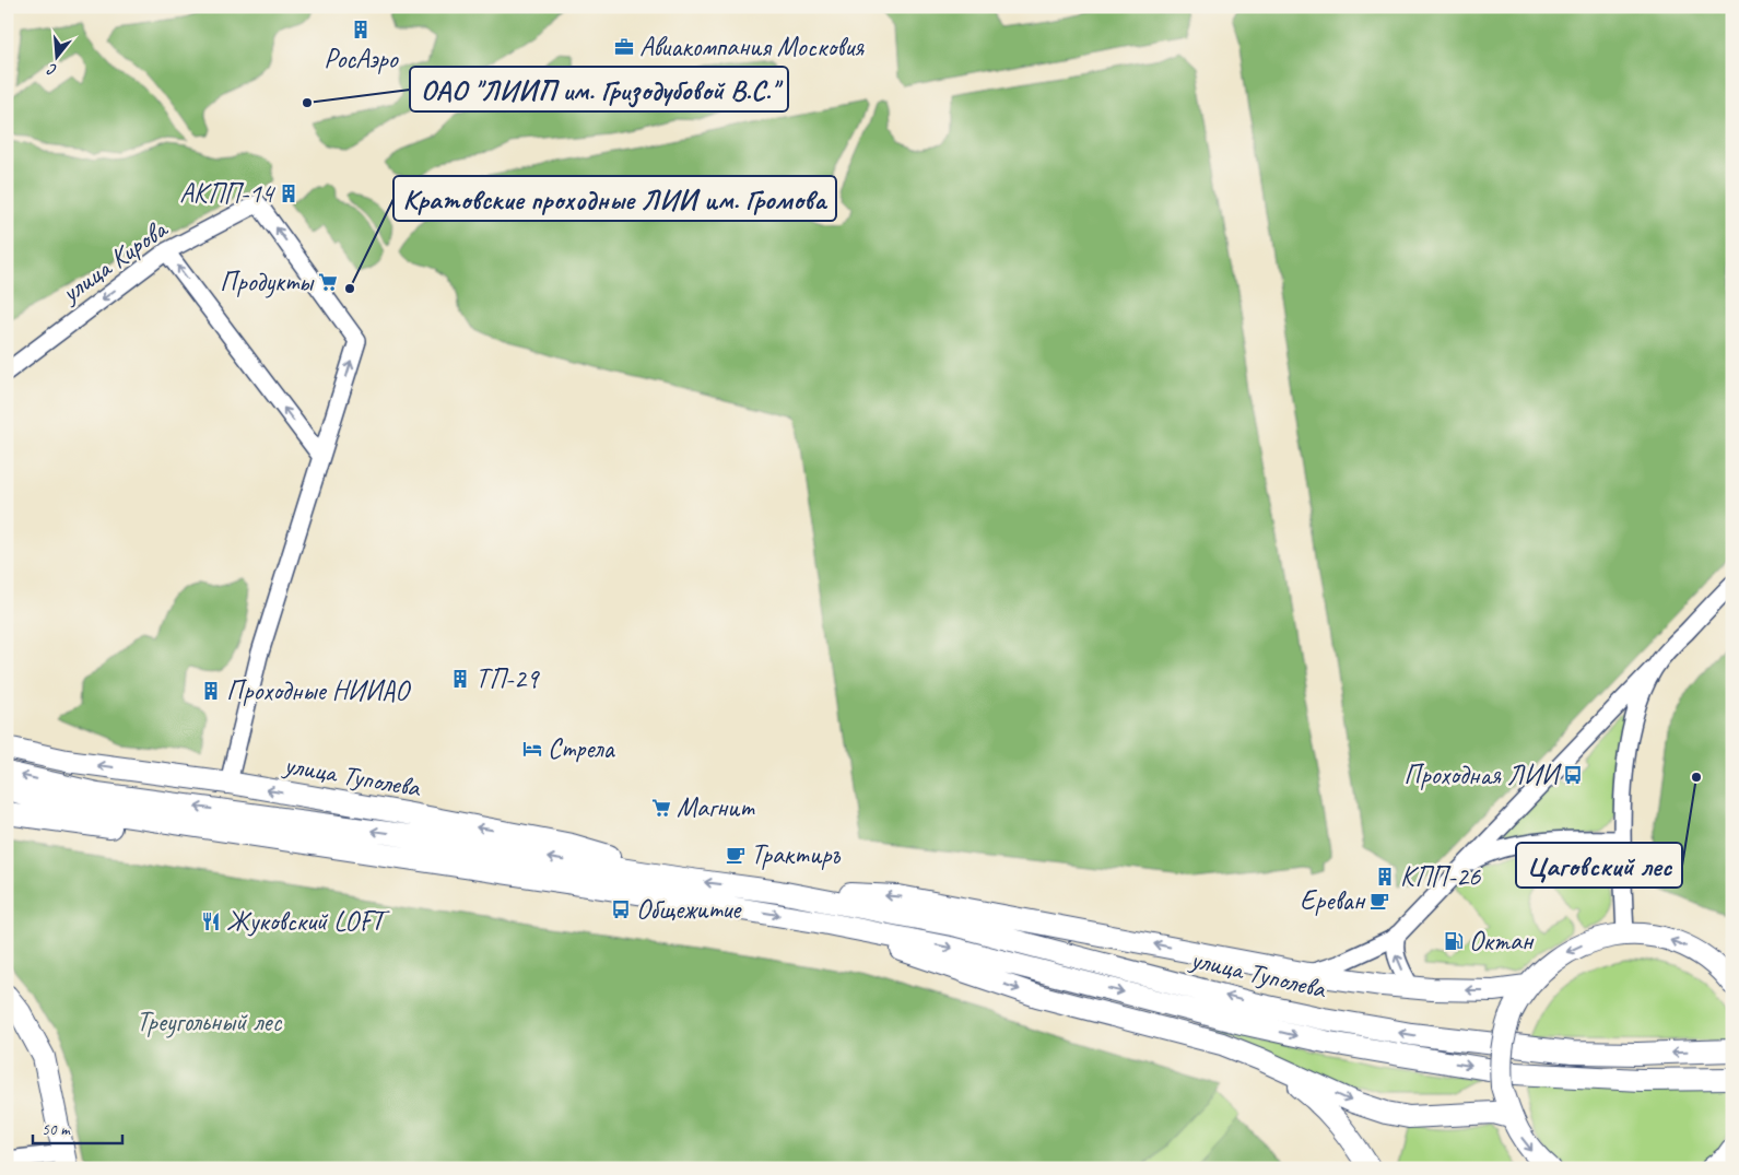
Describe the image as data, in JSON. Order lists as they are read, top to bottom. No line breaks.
{"streets":{"main road":["улица Туполева"],"street":["улица Кирова"]},"parks":["Треугольный лес"],"places":{"building":["РосАэро","АКПП-14","ТП-29","Проходные НИИАО","КПП-26"],"office":["Авиакомпания Московия"],"other":["ОАО \"ЛИИП им. Гризодубовой В.С.\"","Кратовские проходные ЛИИ им. Громова","Цаговский лес"],"supermarket":["Продукты","Магнит"],"hotel":["Стрела"],"bus stop":["Проходная ЛИИ","Общежитие"],"cafe":["Трактиръ","Ереван"],"restaurant":["Жуковский LOFT"],"fuel station":["Октан"]},"scale_bar":"50 m","north":"bottom"}
